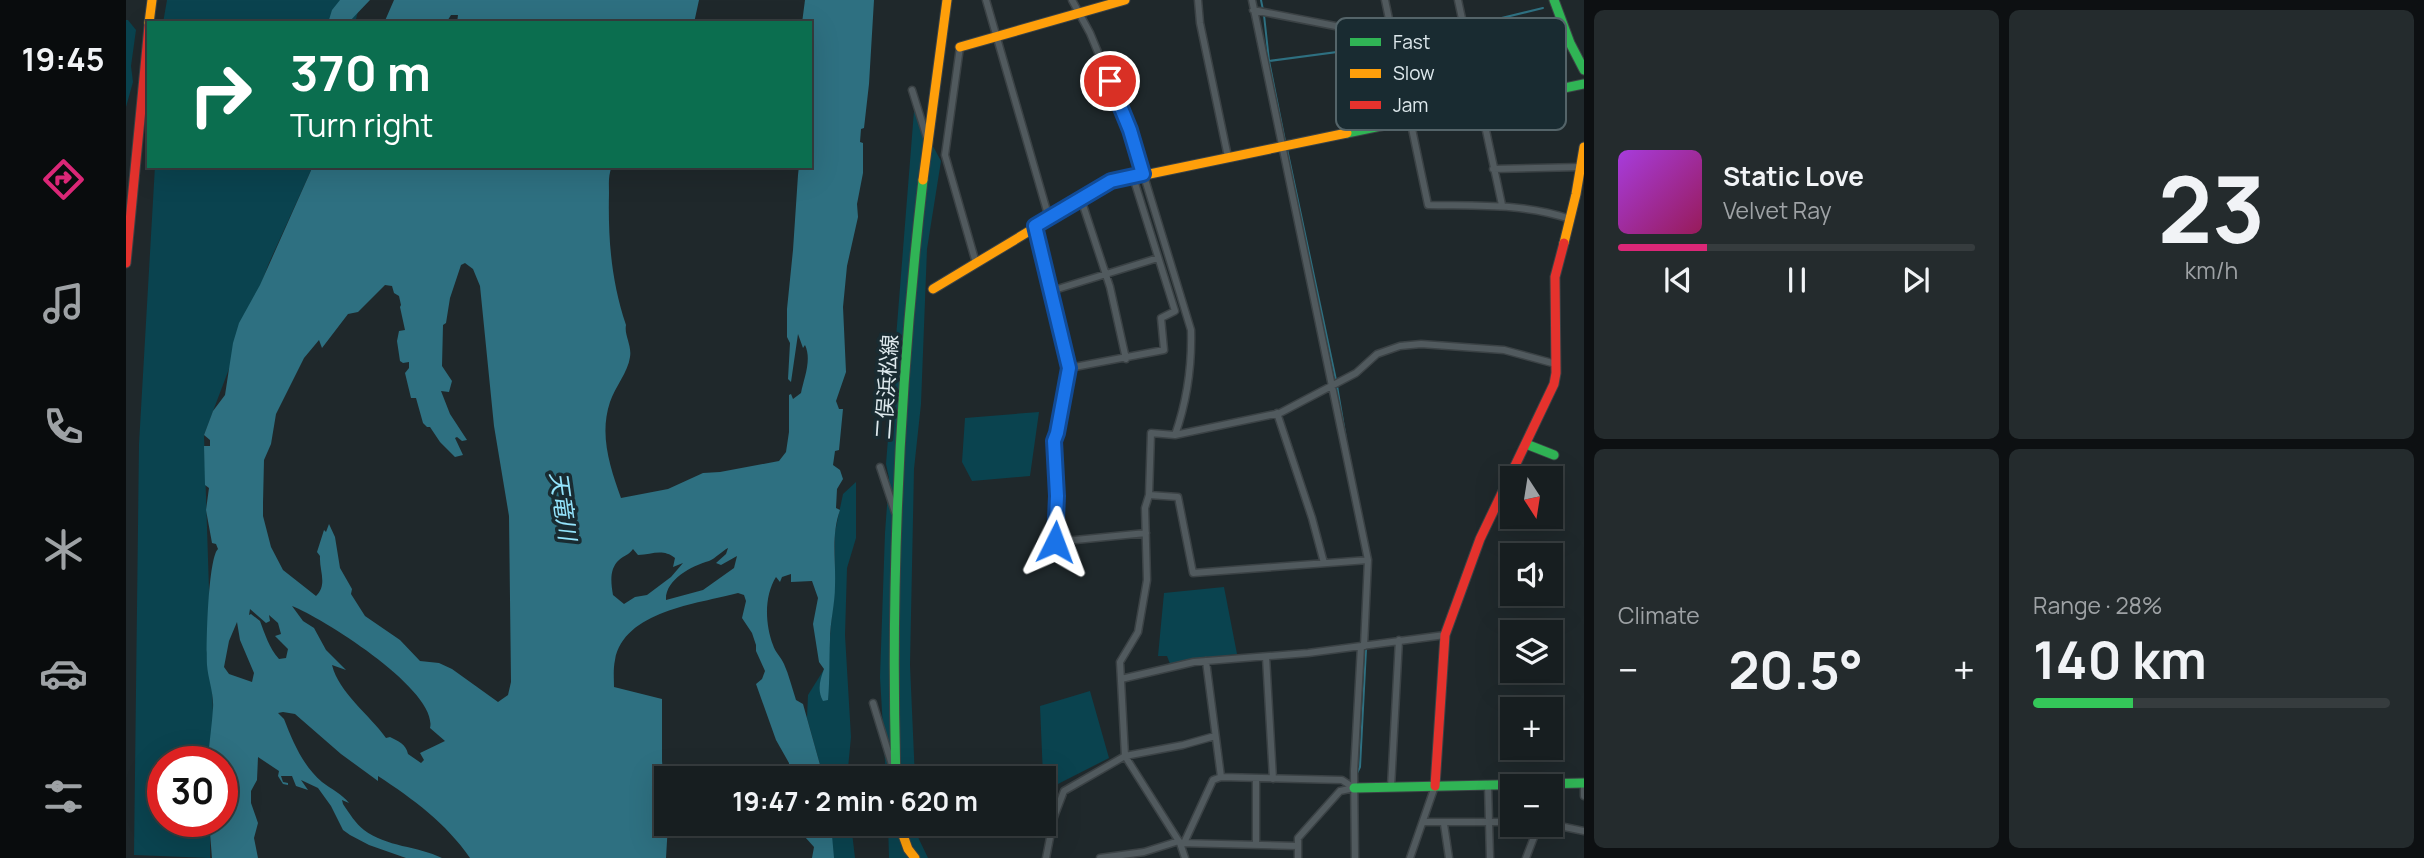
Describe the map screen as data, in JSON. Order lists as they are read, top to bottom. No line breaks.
{"streets":{"street":["二俣浜松線"]},"water":["天竜川"],"legend":["Fast","Slow","Jam"],"north":"bottom","page":{"tabs":"19:45","tile":[["23","km/h"],"Climate",["Range · 28%","140 km"]],"turn":["370 m","Turn right"],"song":["Static Love","Velvet Ray"],"map_buttons":["+","−"],"heat":["−","20.5°","+"],"limit":"30","trip":"19:47 · 2 min · 620 m"}}
